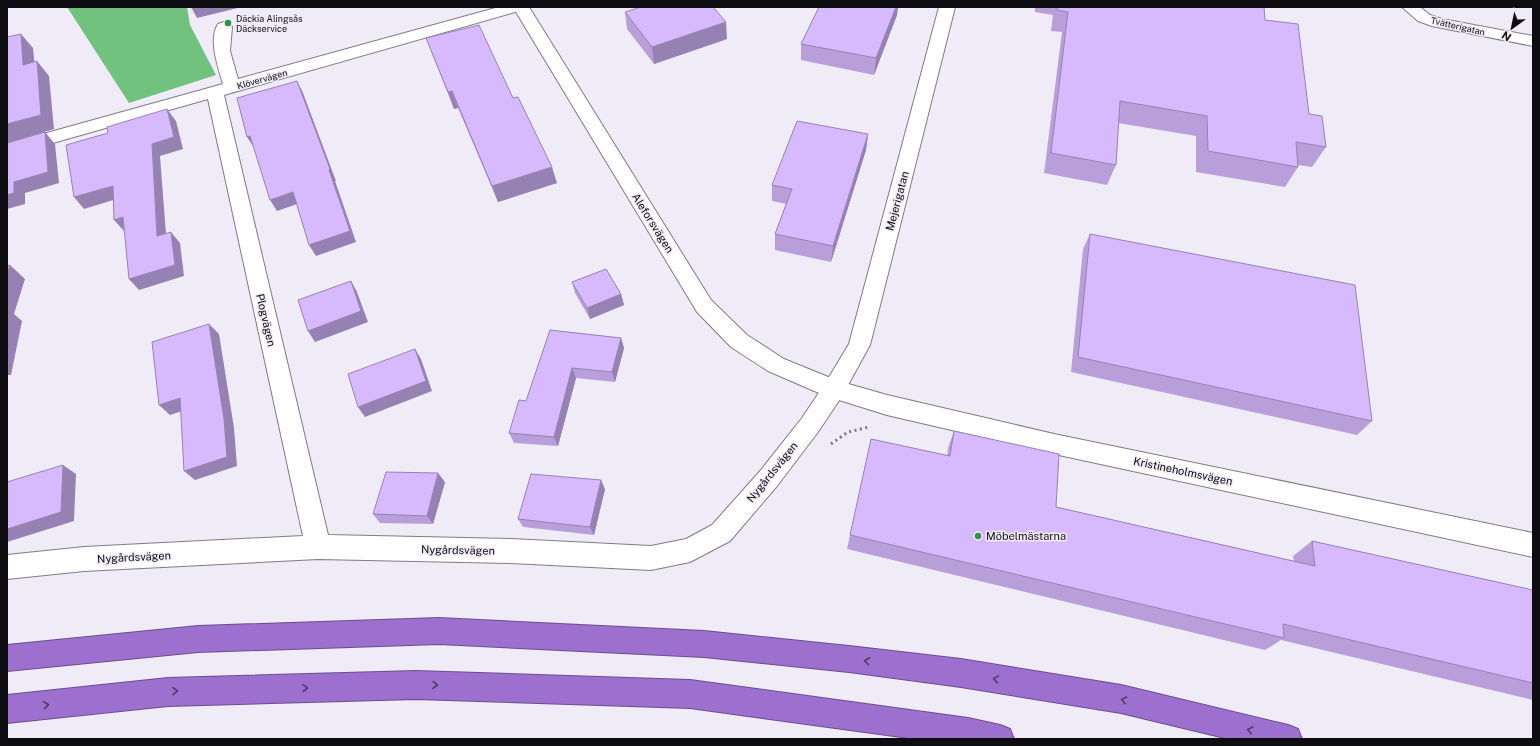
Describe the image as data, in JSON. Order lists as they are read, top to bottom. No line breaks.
{"streets":{"street":["Tvätterigatan","Klövervägen","Mejerigatan","Aleforsvägen","Plogvägen","Kristineholmsvägen","Nygårdsvägen"]},"crossings":[["Klövervägen","Plogvägen"],["Mejerigatan","Aleforsvägen"],["Mejerigatan","Kristineholmsvägen"],["Mejerigatan","Nygårdsvägen"],["Aleforsvägen","Kristineholmsvägen"],["Aleforsvägen","Nygårdsvägen"],["Plogvägen","Nygårdsvägen"],["Kristineholmsvägen","Nygårdsvägen"]],"places":["Däckia Alingsås Däckservice","Möbelmästarna"],"north":"bottom left"}
